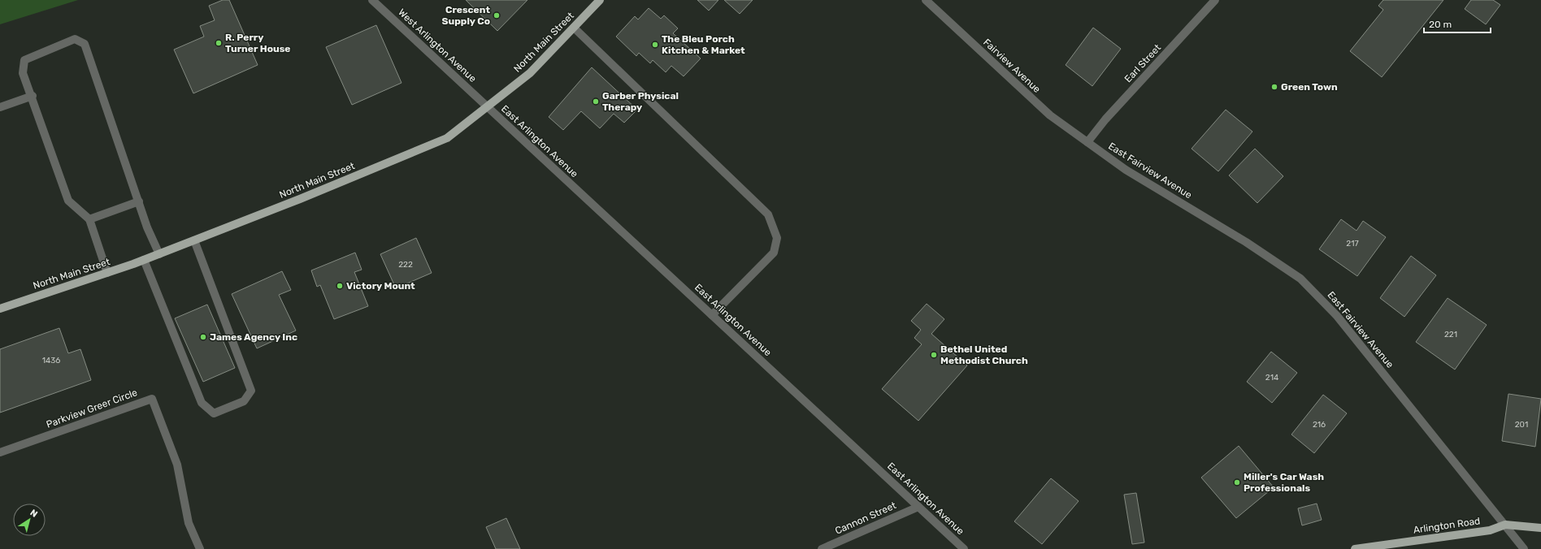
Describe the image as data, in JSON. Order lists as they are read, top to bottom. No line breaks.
{"streets":{"main road":["North Main Street","Arlington Road"],"street":["West Arlington Avenue","Earl Street","Fairview Avenue","East Arlington Avenue","East Fairview Avenue","Parkview Greer Circle","Cannon Street"]},"crossings":[["North Main Street","West Arlington Avenue"],["North Main Street","East Arlington Avenue"],["West Arlington Avenue","East Arlington Avenue"],["Earl Street","Fairview Avenue"],["Earl Street","East Fairview Avenue"],["Fairview Avenue","East Fairview Avenue"],["East Arlington Avenue","Cannon Street"],["East Fairview Avenue","Arlington Road"]],"places":["Crescent Supply Co","R. Perry Turner House","The Bleu Porch Kitchen & Market","Green Town","Garber Physical Therapy","Victory Mount","James Agency Inc","Bethel United Methodist Church","Miller's Car Wash Professionals"],"house_numbers":["217","222","221","1436","214","216","201"],"scale_bar":"20 m","north":"top right"}
